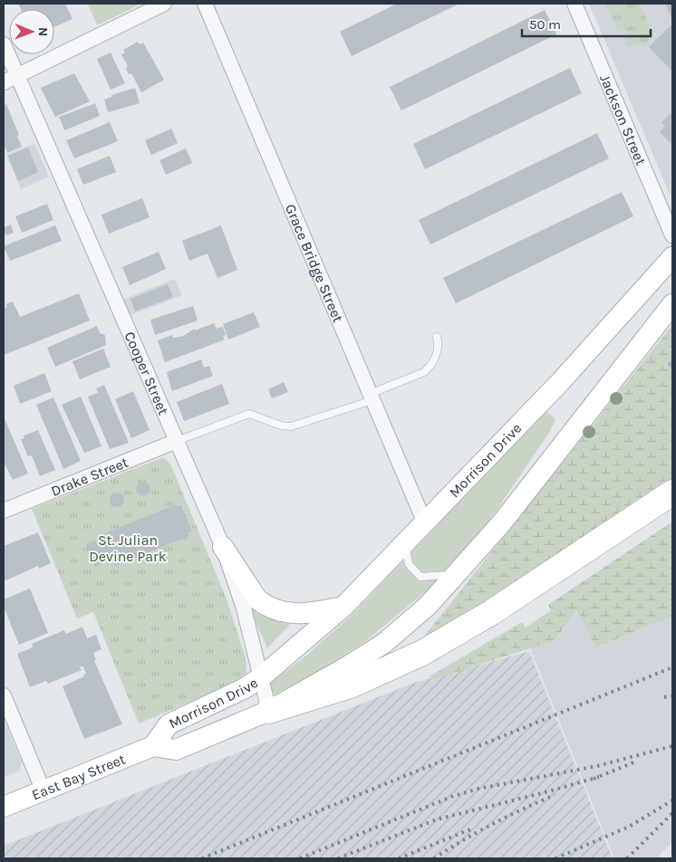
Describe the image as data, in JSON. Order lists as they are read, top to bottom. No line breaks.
{"streets":{"main road":["Morrison Drive","East Bay Street"],"street":["Jackson Street","Grace Bridge Street","Cooper Street","Drake Street"]},"crossings":[["Grace Bridge Street","Morrison Drive"],["Cooper Street","Morrison Drive"],["Cooper Street","Drake Street"],["Morrison Drive","East Bay Street"]],"parks":["St. Julian Devine Park"],"scale_bar":"50 m","north":"right"}
